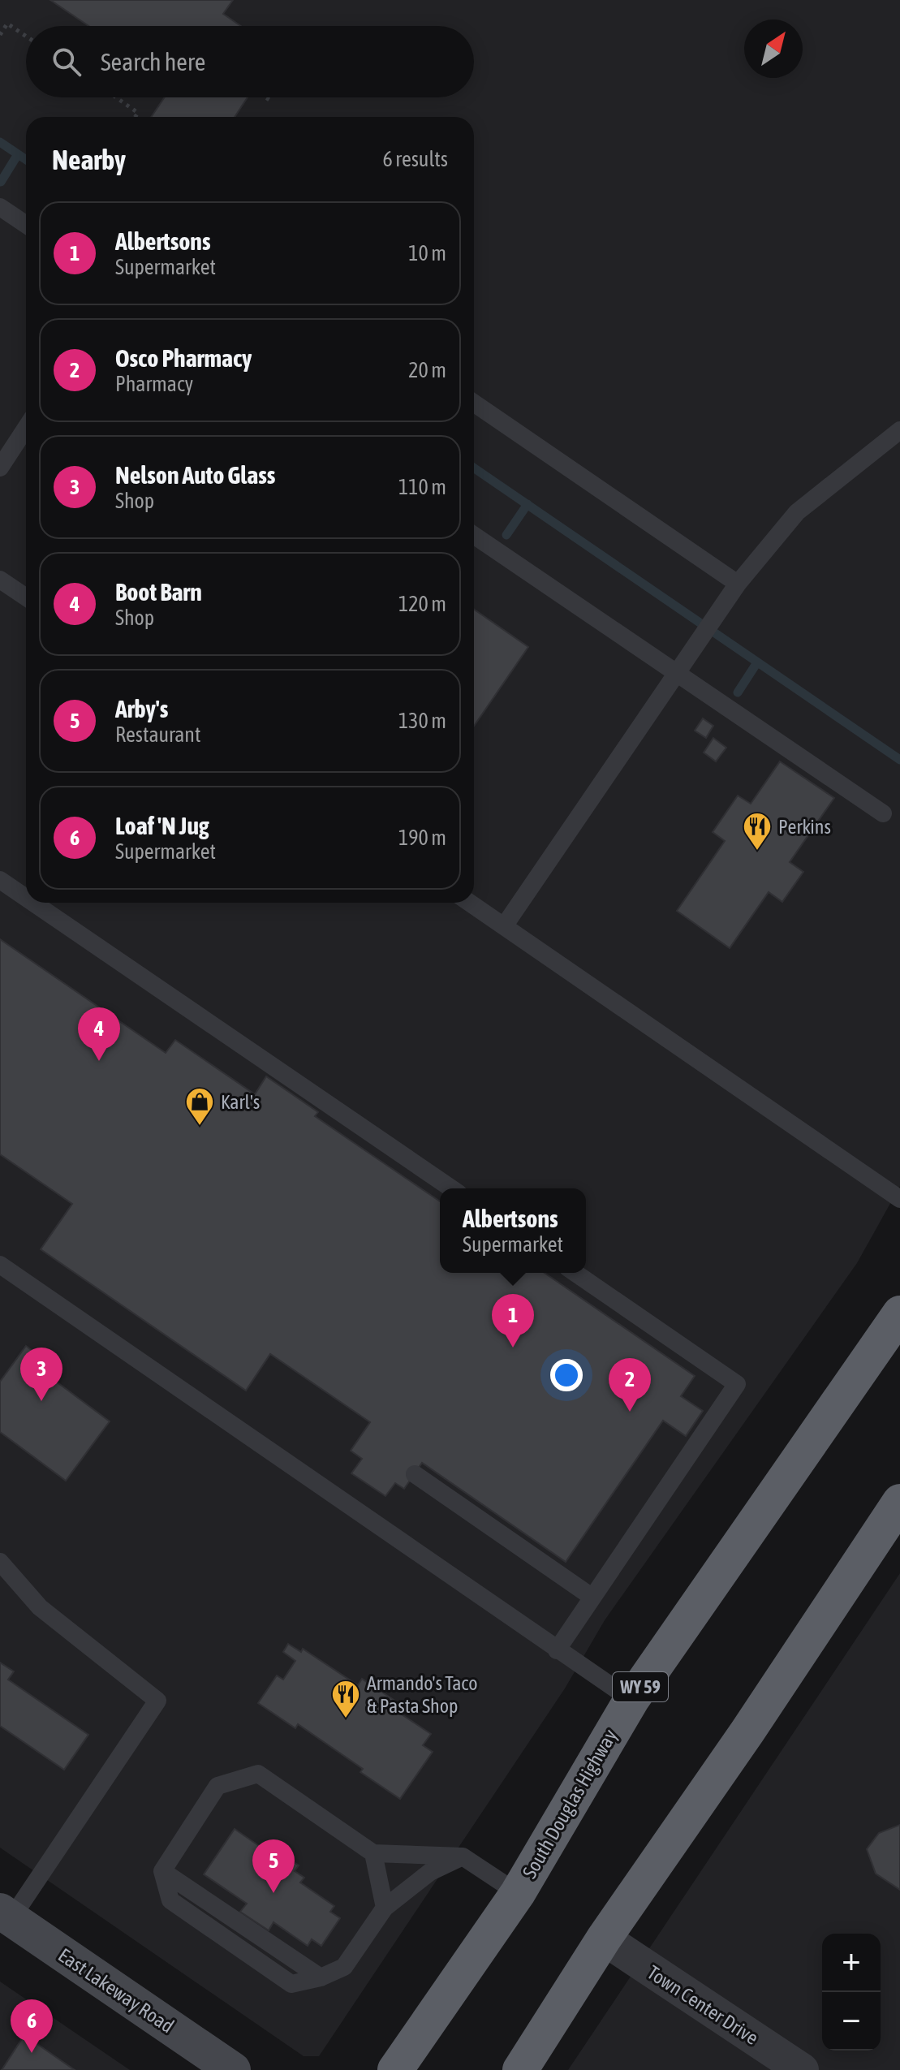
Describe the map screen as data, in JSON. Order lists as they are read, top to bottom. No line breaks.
{"streets":{"highway":["WY 59","South Douglas Highway"],"main road":["East Lakeway Road"],"street":["Town Center Drive"]},"places":{"restaurant":["Perkins","Armando's Taco & Pasta Shop"],"shop":["Karl's"]},"north":"top right","page":{"search":"Search here","heading":["Nearby","6 results"],"list":[{"mark":"1","name":"Albertsons","note":"Supermarket","value":"10 m"},{"mark":"2","name":"Osco Pharmacy","note":"Pharmacy","value":"20 m"},{"mark":"3","name":"Nelson Auto Glass","note":"Shop","value":"110 m"},{"mark":"4","name":"Boot Barn","note":"Shop","value":"120 m"},{"mark":"5","name":"Arby's","note":"Restaurant","value":"130 m"},{"mark":"6","name":"Loaf 'N Jug","note":"Supermarket","value":"190 m"}],"pins":["4","1","3","2","5","6"],"popup":["Albertsons","Supermarket"],"map_buttons":["+","−"]}}
